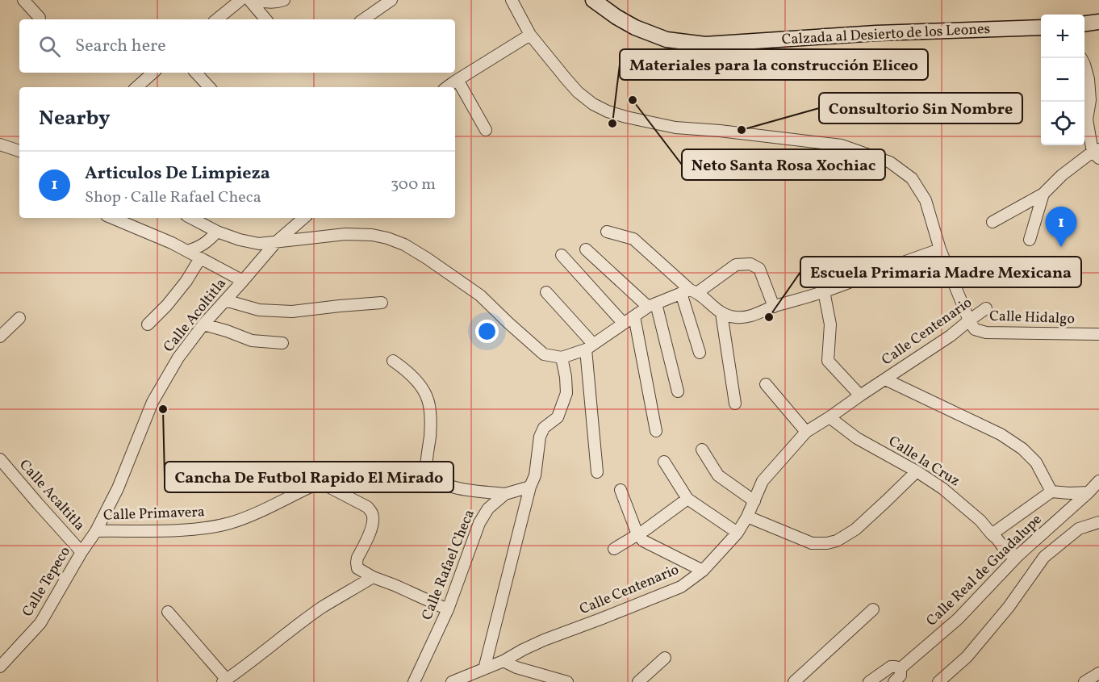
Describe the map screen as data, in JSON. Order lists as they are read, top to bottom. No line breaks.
{"streets":{"street":["Calzada al Desierto de los Leones","Calle Acoltitla","Calle Hidalgo","Calle Centenario","Calle la Cruz","Calle Acaltitla","Calle Primavera","Calle Rafael Checa","Calle Real de Guadalupe","Calle Tepeco"]},"crossings":[["Calle Acoltitla","Calle Primavera"],["Calle Acoltitla","Calle Tepeco"],["Calle Hidalgo","Calle Centenario"],["Calle Centenario","Calle la Cruz"],["Calle la Cruz","Calle Real de Guadalupe"],["Calle Acaltitla","Calle Tepeco"],["Calle Primavera","Calle Tepeco"]],"places":["Neto Santa Rosa Xochiac","Materiales para la construcción Eliceo","Consultorio Sin Nombre","Escuela Primaria Madre Mexicana","Cancha De Futbol Rapido El Mirado"],"page":{"map_buttons":["+","−"],"search":"Search here","heading":"Nearby","list":[{"mark":"1","name":"Articulos De Limpieza","note":"Shop · Calle Rafael Checa","value":"300 m"}],"pins":"1"}}
